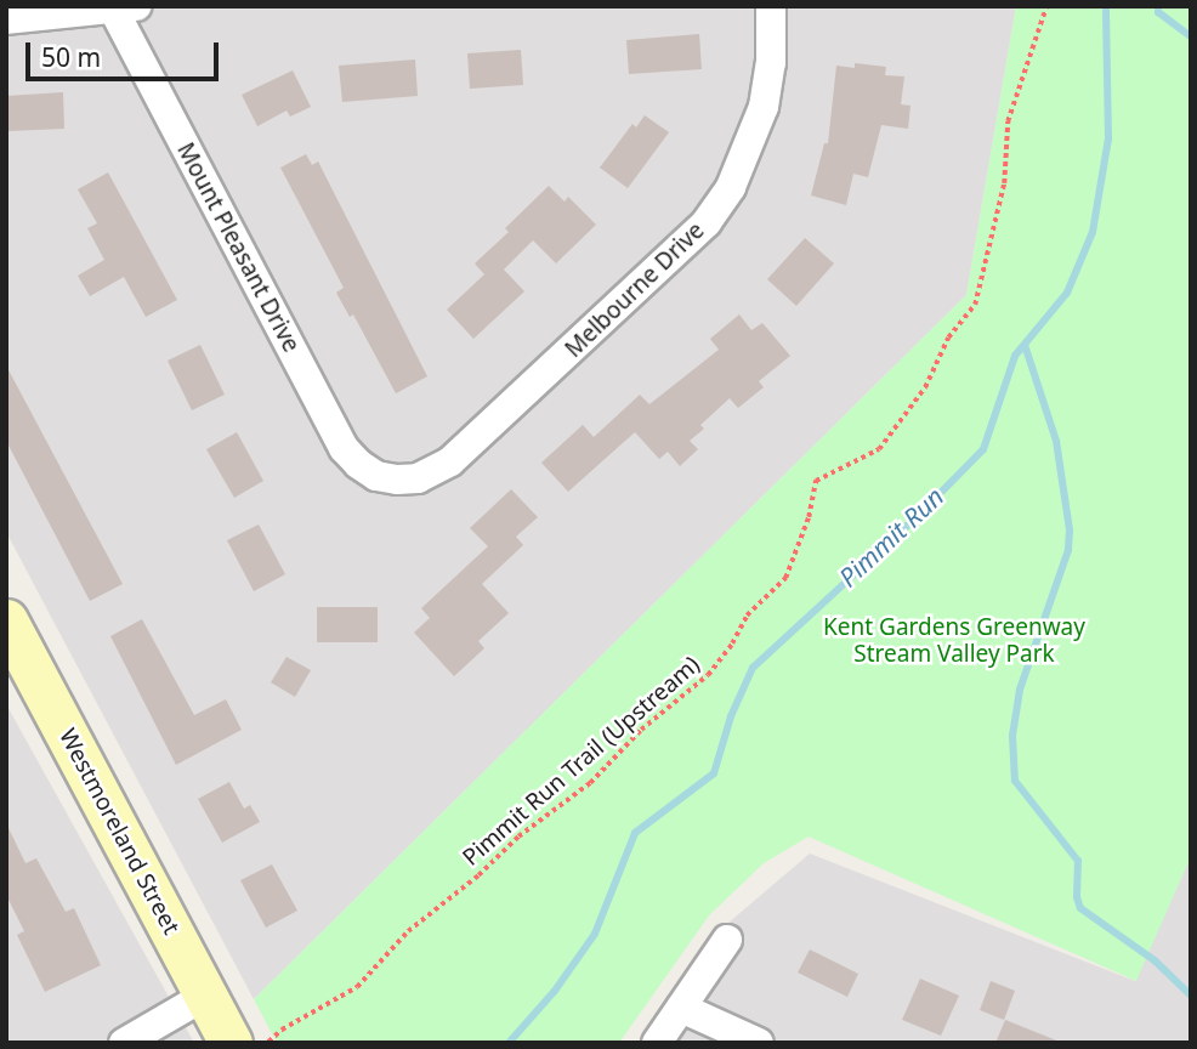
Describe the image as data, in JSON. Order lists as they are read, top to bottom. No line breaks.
{"streets":{"main road":["Westmoreland Street"],"street":["Mount Pleasant Drive","Melbourne Drive"],"path":["Pimmit Run Trail (Upstream)"]},"crossings":[["Mount Pleasant Drive","Melbourne Drive"]],"water":["Pimmit Run"],"parks":["Kent Gardens Greenway Stream Valley Park"],"scale_bar":"50 m"}
